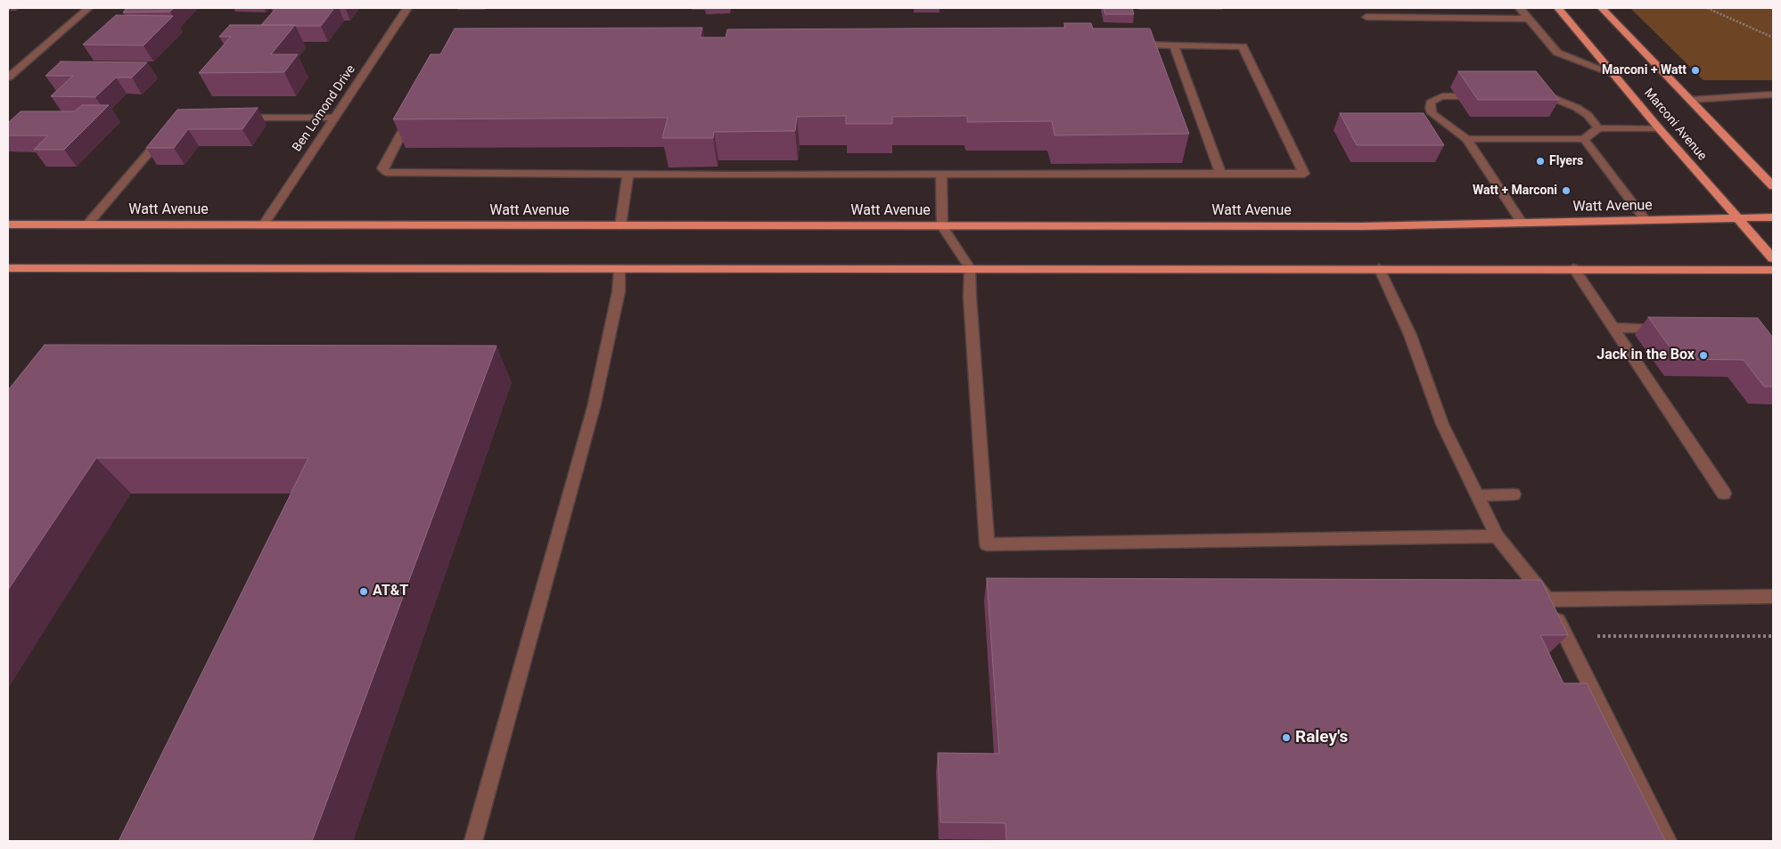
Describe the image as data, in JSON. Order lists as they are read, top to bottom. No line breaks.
{"streets":{"main road":["Marconi Avenue","Watt Avenue"],"street":["Ben Lomond Drive"]},"crossings":[["Ben Lomond Drive","Watt Avenue"],["Marconi Avenue","Watt Avenue"]],"places":["Marconi + Watt","Flyers","Watt + Marconi","Jack in the Box","AT&T","Raley's"]}
